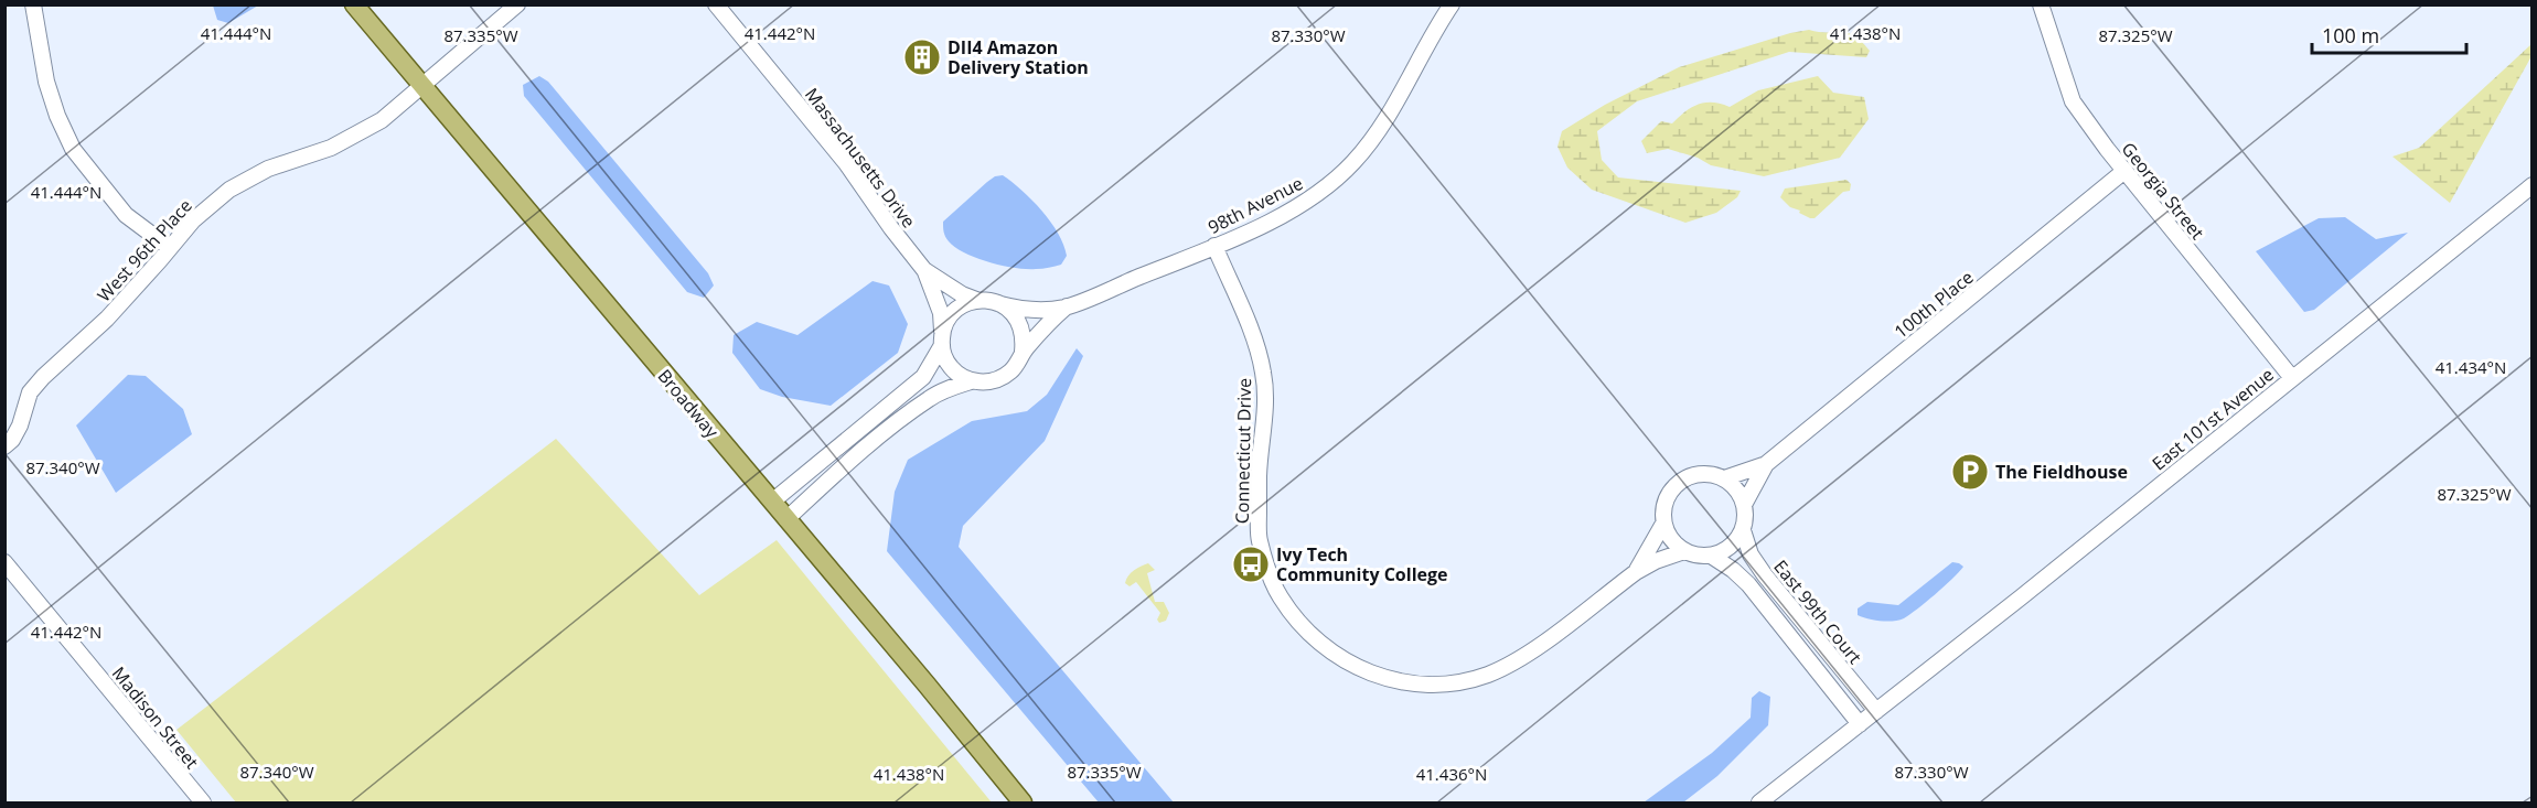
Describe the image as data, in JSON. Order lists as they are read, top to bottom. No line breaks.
{"streets":{"main road":["Broadway"],"street":["Massachusetts Drive","Georgia Street","98th Avenue","West 96th Place","100th Place","East 101st Avenue","Connecticut Drive","East 99th Court","Madison Street"]},"crossings":[["Massachusetts Drive","98th Avenue"],["Georgia Street","100th Place"],["Georgia Street","East 101st Avenue"],["98th Avenue","Broadway"],["98th Avenue","Connecticut Drive"],["West 96th Place","Broadway"],["100th Place","Connecticut Drive"],["100th Place","East 99th Court"],["East 101st Avenue","East 99th Court"],["Connecticut Drive","East 99th Court"]],"places":{"building":["DII4 Amazon Delivery Station"],"parking":["The Fieldhouse"],"bus stop":["Ivy Tech Community College"]},"scale_bar":"100 m","coordinates":["41.444°N","41.442°N","41.438°N","87.335°W","87.330°W","87.325°W","41.434°N","87.340°W","41.436°N"]}
